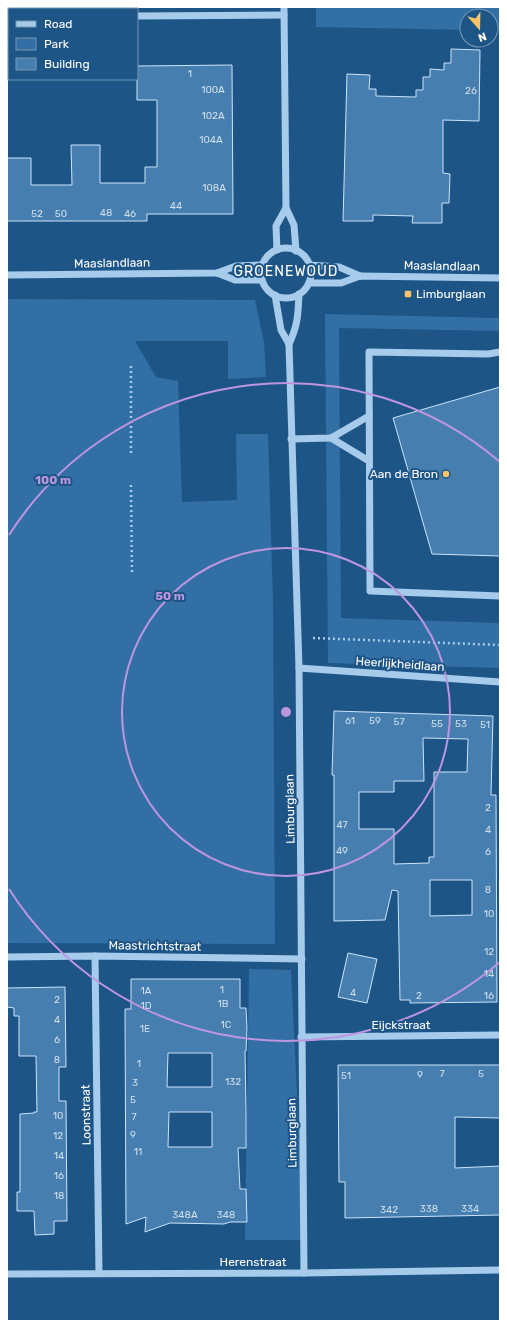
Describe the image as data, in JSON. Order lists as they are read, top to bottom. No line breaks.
{"streets":{"street":["Maaslandlaan","Heerlijkheidlaan","Limburglaan","Maastrichtstraat","Eijckstraat","Loonstraat","Herenstraat"]},"crossings":[["Maaslandlaan","Limburglaan"],["Heerlijkheidlaan","Limburglaan"],["Limburglaan","Maastrichtstraat"],["Limburglaan","Eijckstraat"],["Limburglaan","Herenstraat"],["Maastrichtstraat","Loonstraat"],["Loonstraat","Herenstraat"]],"districts":["GROENEWOUD"],"places":{"transit":["Limburglaan"],"other":["Aan de Bron"]},"house_numbers":["1","100A","26","102A","104A","108A","44","48","52","50","46","61","59","57","55","53","51","2","47","4","49","6","8","10","12","14","1","1A","4","2","16","2","1B","1D","4","1C","1E","6","8","1","7","5","9","51","132","3","5","10","7","9","12","11","14","16","18","338","334","342","348A","348"],"legend":["Road","Park","Building"],"north":"bottom","rings":["100 m","50 m"]}
